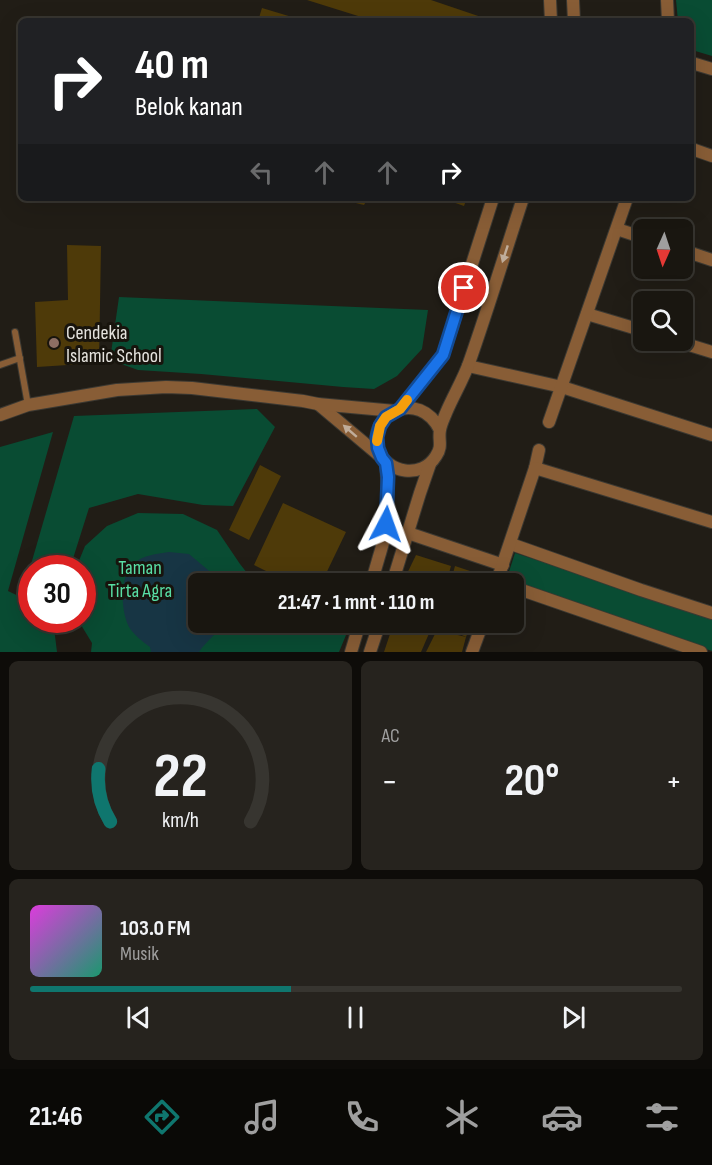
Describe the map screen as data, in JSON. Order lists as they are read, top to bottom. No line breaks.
{"parks":["Taman Tirta Agra"],"places":["Cendekia Islamic School"],"north":"bottom","page":{"turn":["40 m","Belok kanan"],"limit":"30","trip":"21:47 · 1 mnt · 110 m","tile":"AC","heat":["−","20°","+"],"song":["103.0 FM","Musik"],"tabs":"21:46","gauge":["22","km/h"]}}
